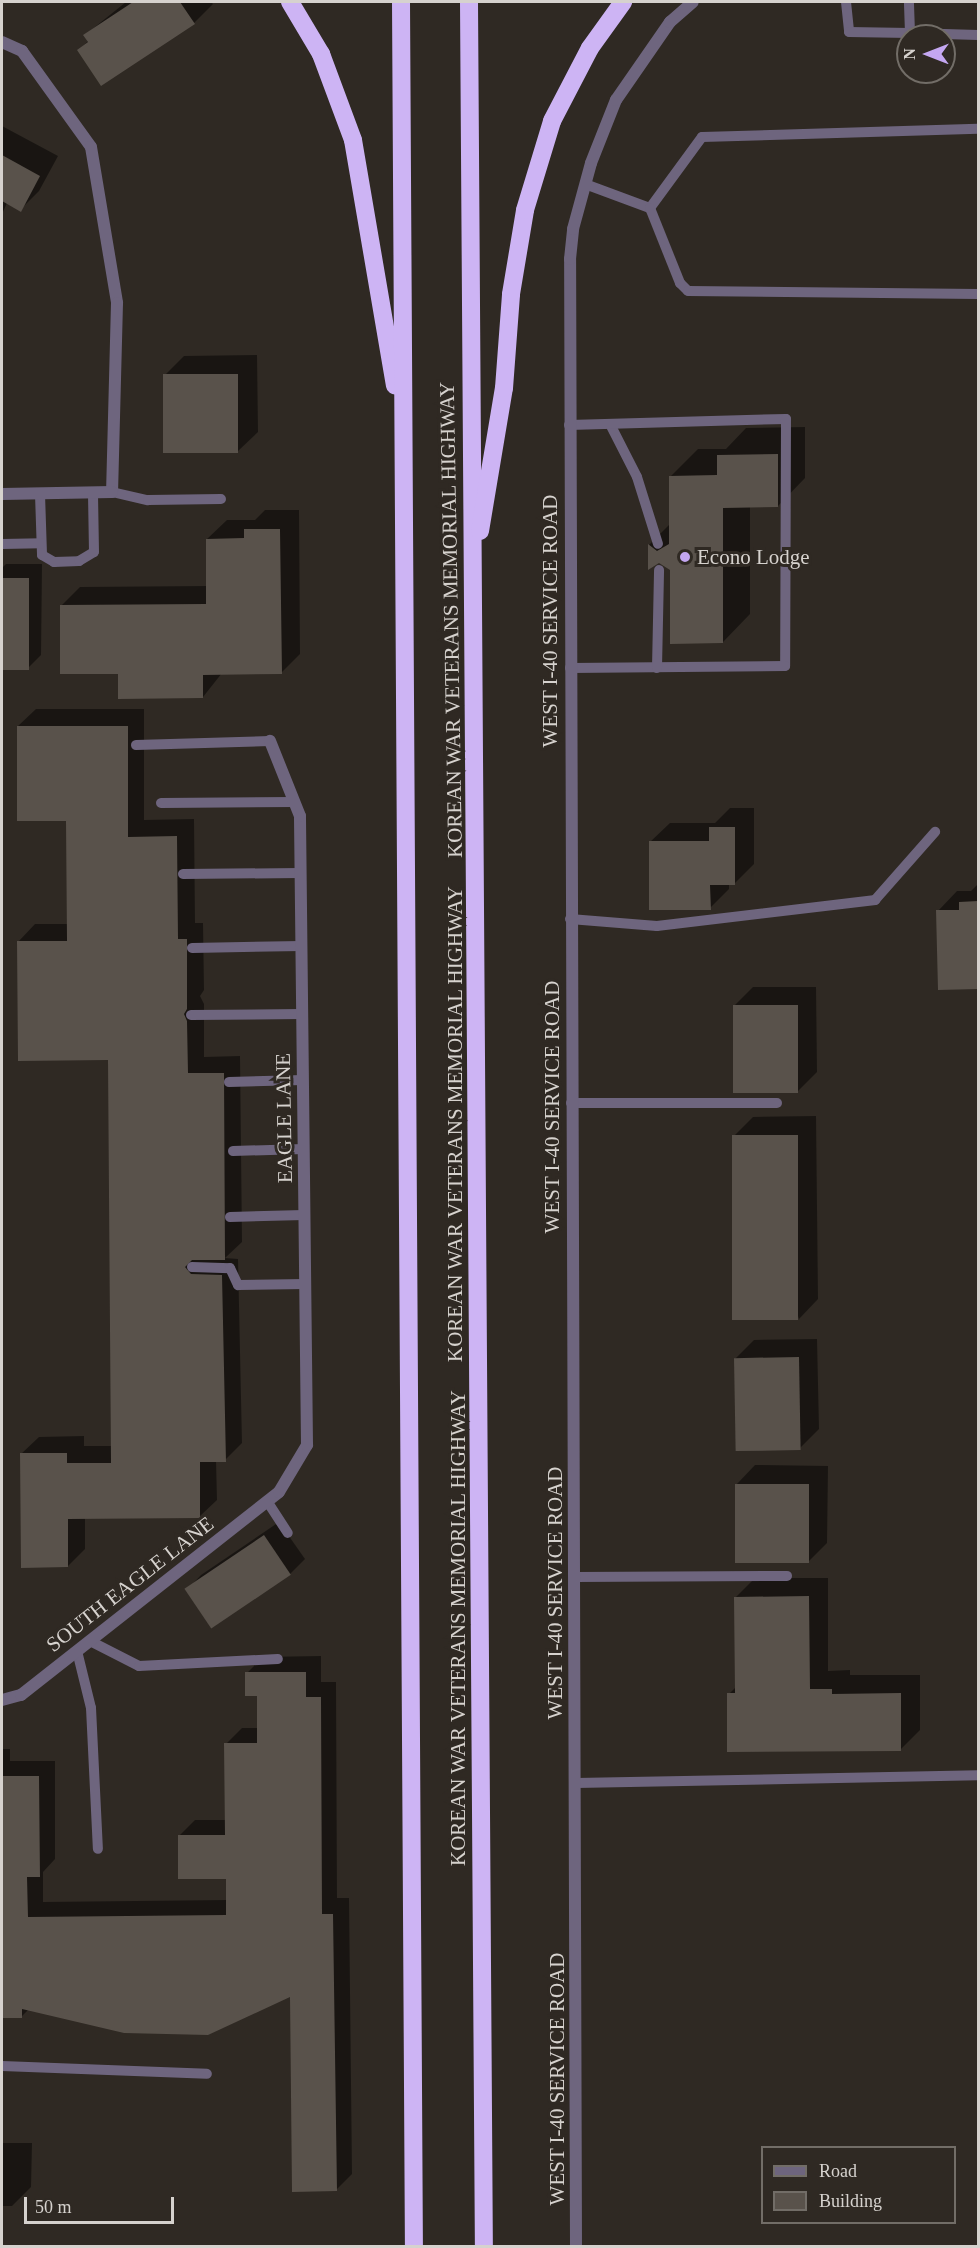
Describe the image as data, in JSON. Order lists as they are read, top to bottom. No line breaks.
{"streets":{"highway":["KOREAN WAR VETERANS MEMORIAL HIGHWAY"],"street":["WEST I-40 SERVICE ROAD","EAGLE LANE","SOUTH EAGLE LANE"]},"crossings":[["EAGLE LANE","SOUTH EAGLE LANE"]],"places":["Econo Lodge"],"legend":["Road","Building"],"scale_bar":"50 m","north":"left"}
